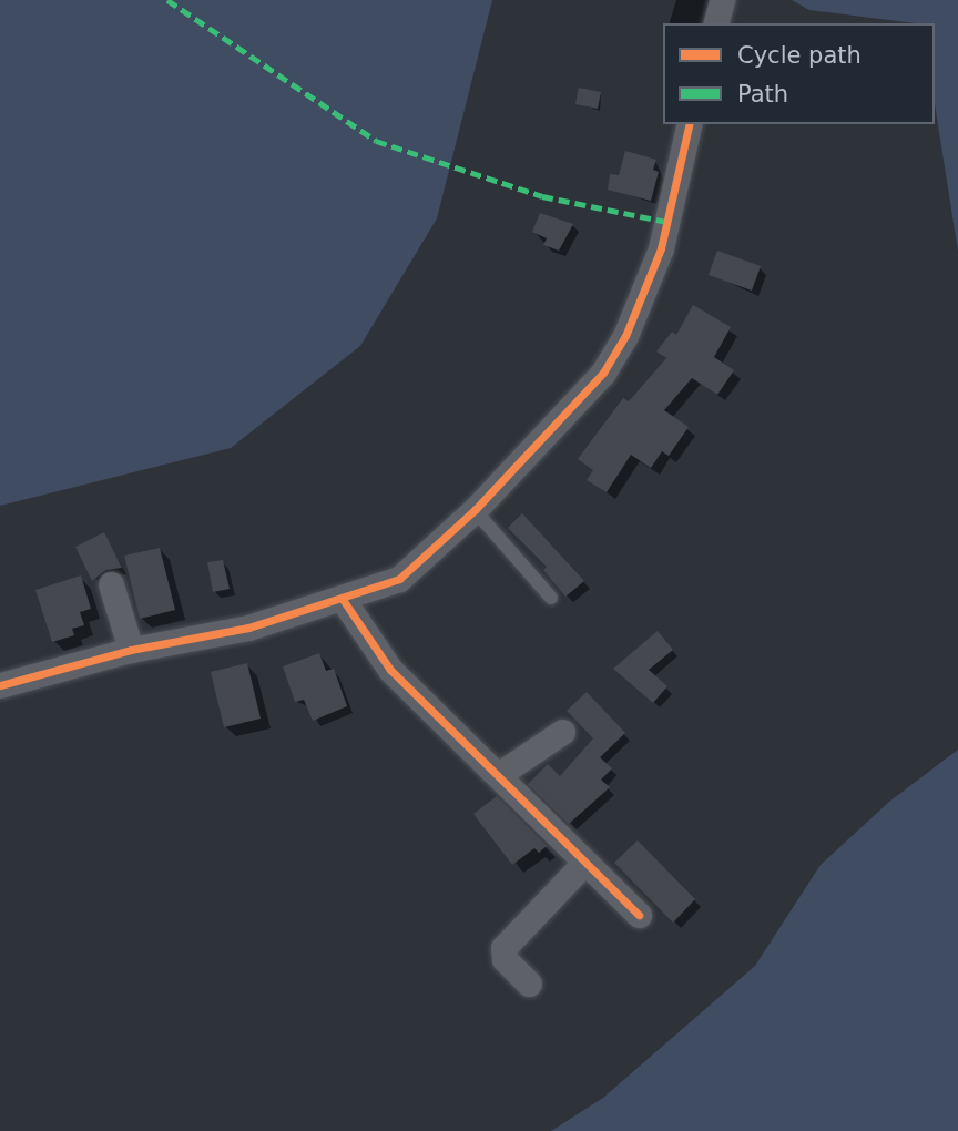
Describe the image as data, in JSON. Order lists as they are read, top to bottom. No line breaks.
{"legend":["Cycle path","Path"]}
